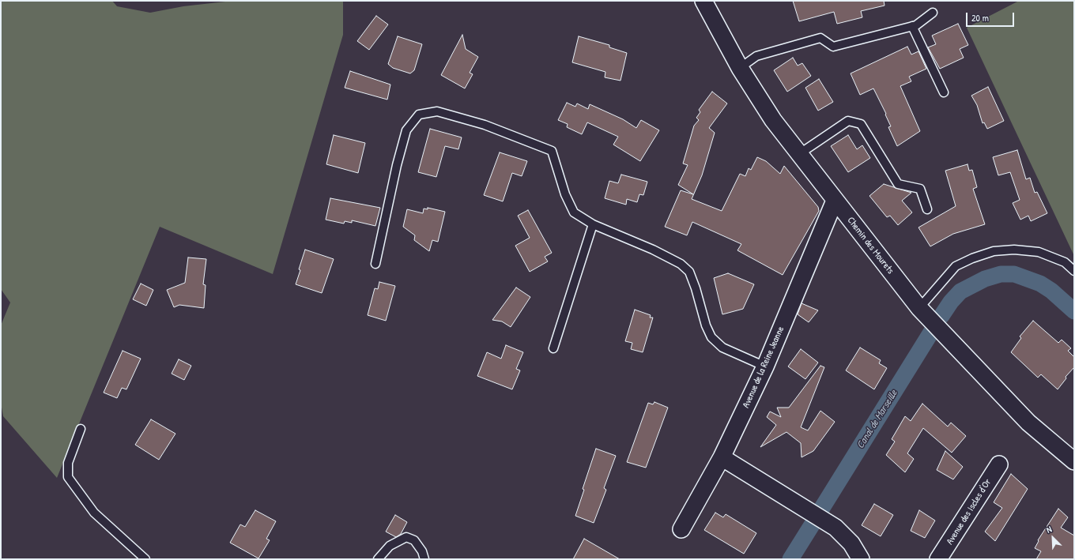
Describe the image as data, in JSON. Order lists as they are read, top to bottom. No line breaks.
{"streets":{"street":["Chemin des Mourets","Avenue de la Reine Jeanne","Avenue des Iscles d'Or"]},"crossings":[["Chemin des Mourets","Avenue de la Reine Jeanne"]],"water":["Canal de Marseille"],"scale_bar":"20 m","north":"top left"}
